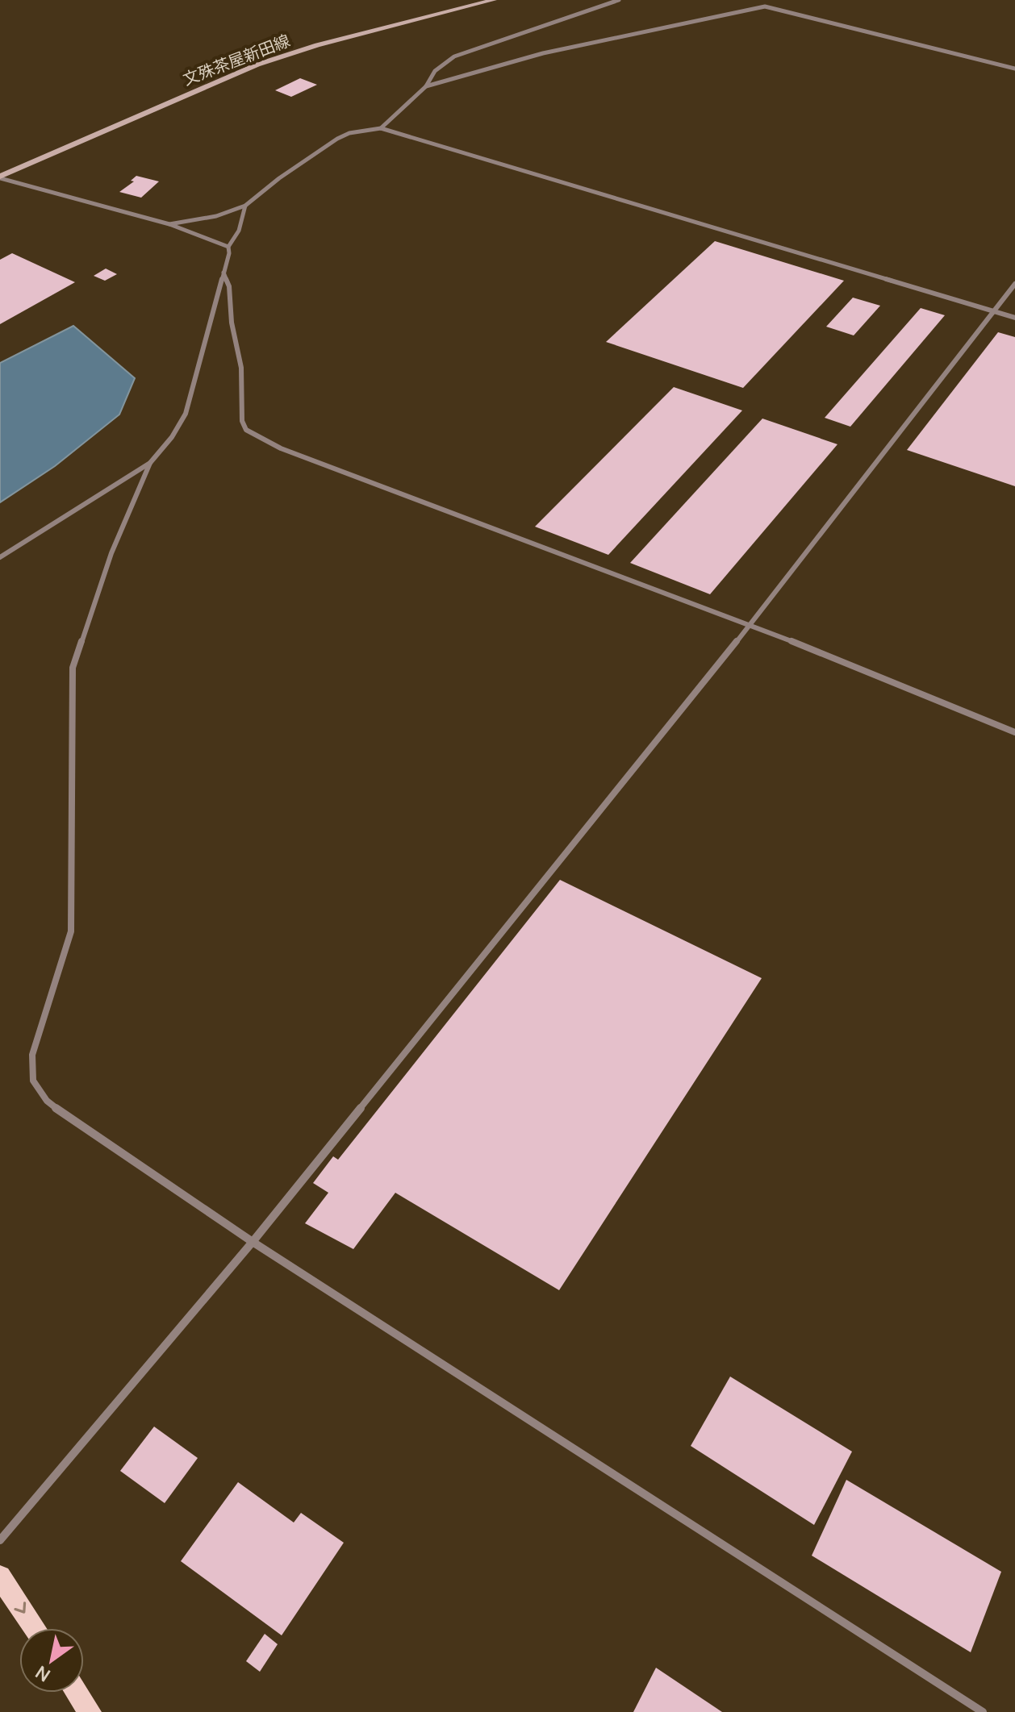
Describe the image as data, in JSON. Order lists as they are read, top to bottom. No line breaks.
{"streets":{"main road":["文殊茶屋新田線"]},"north":"bottom left"}
